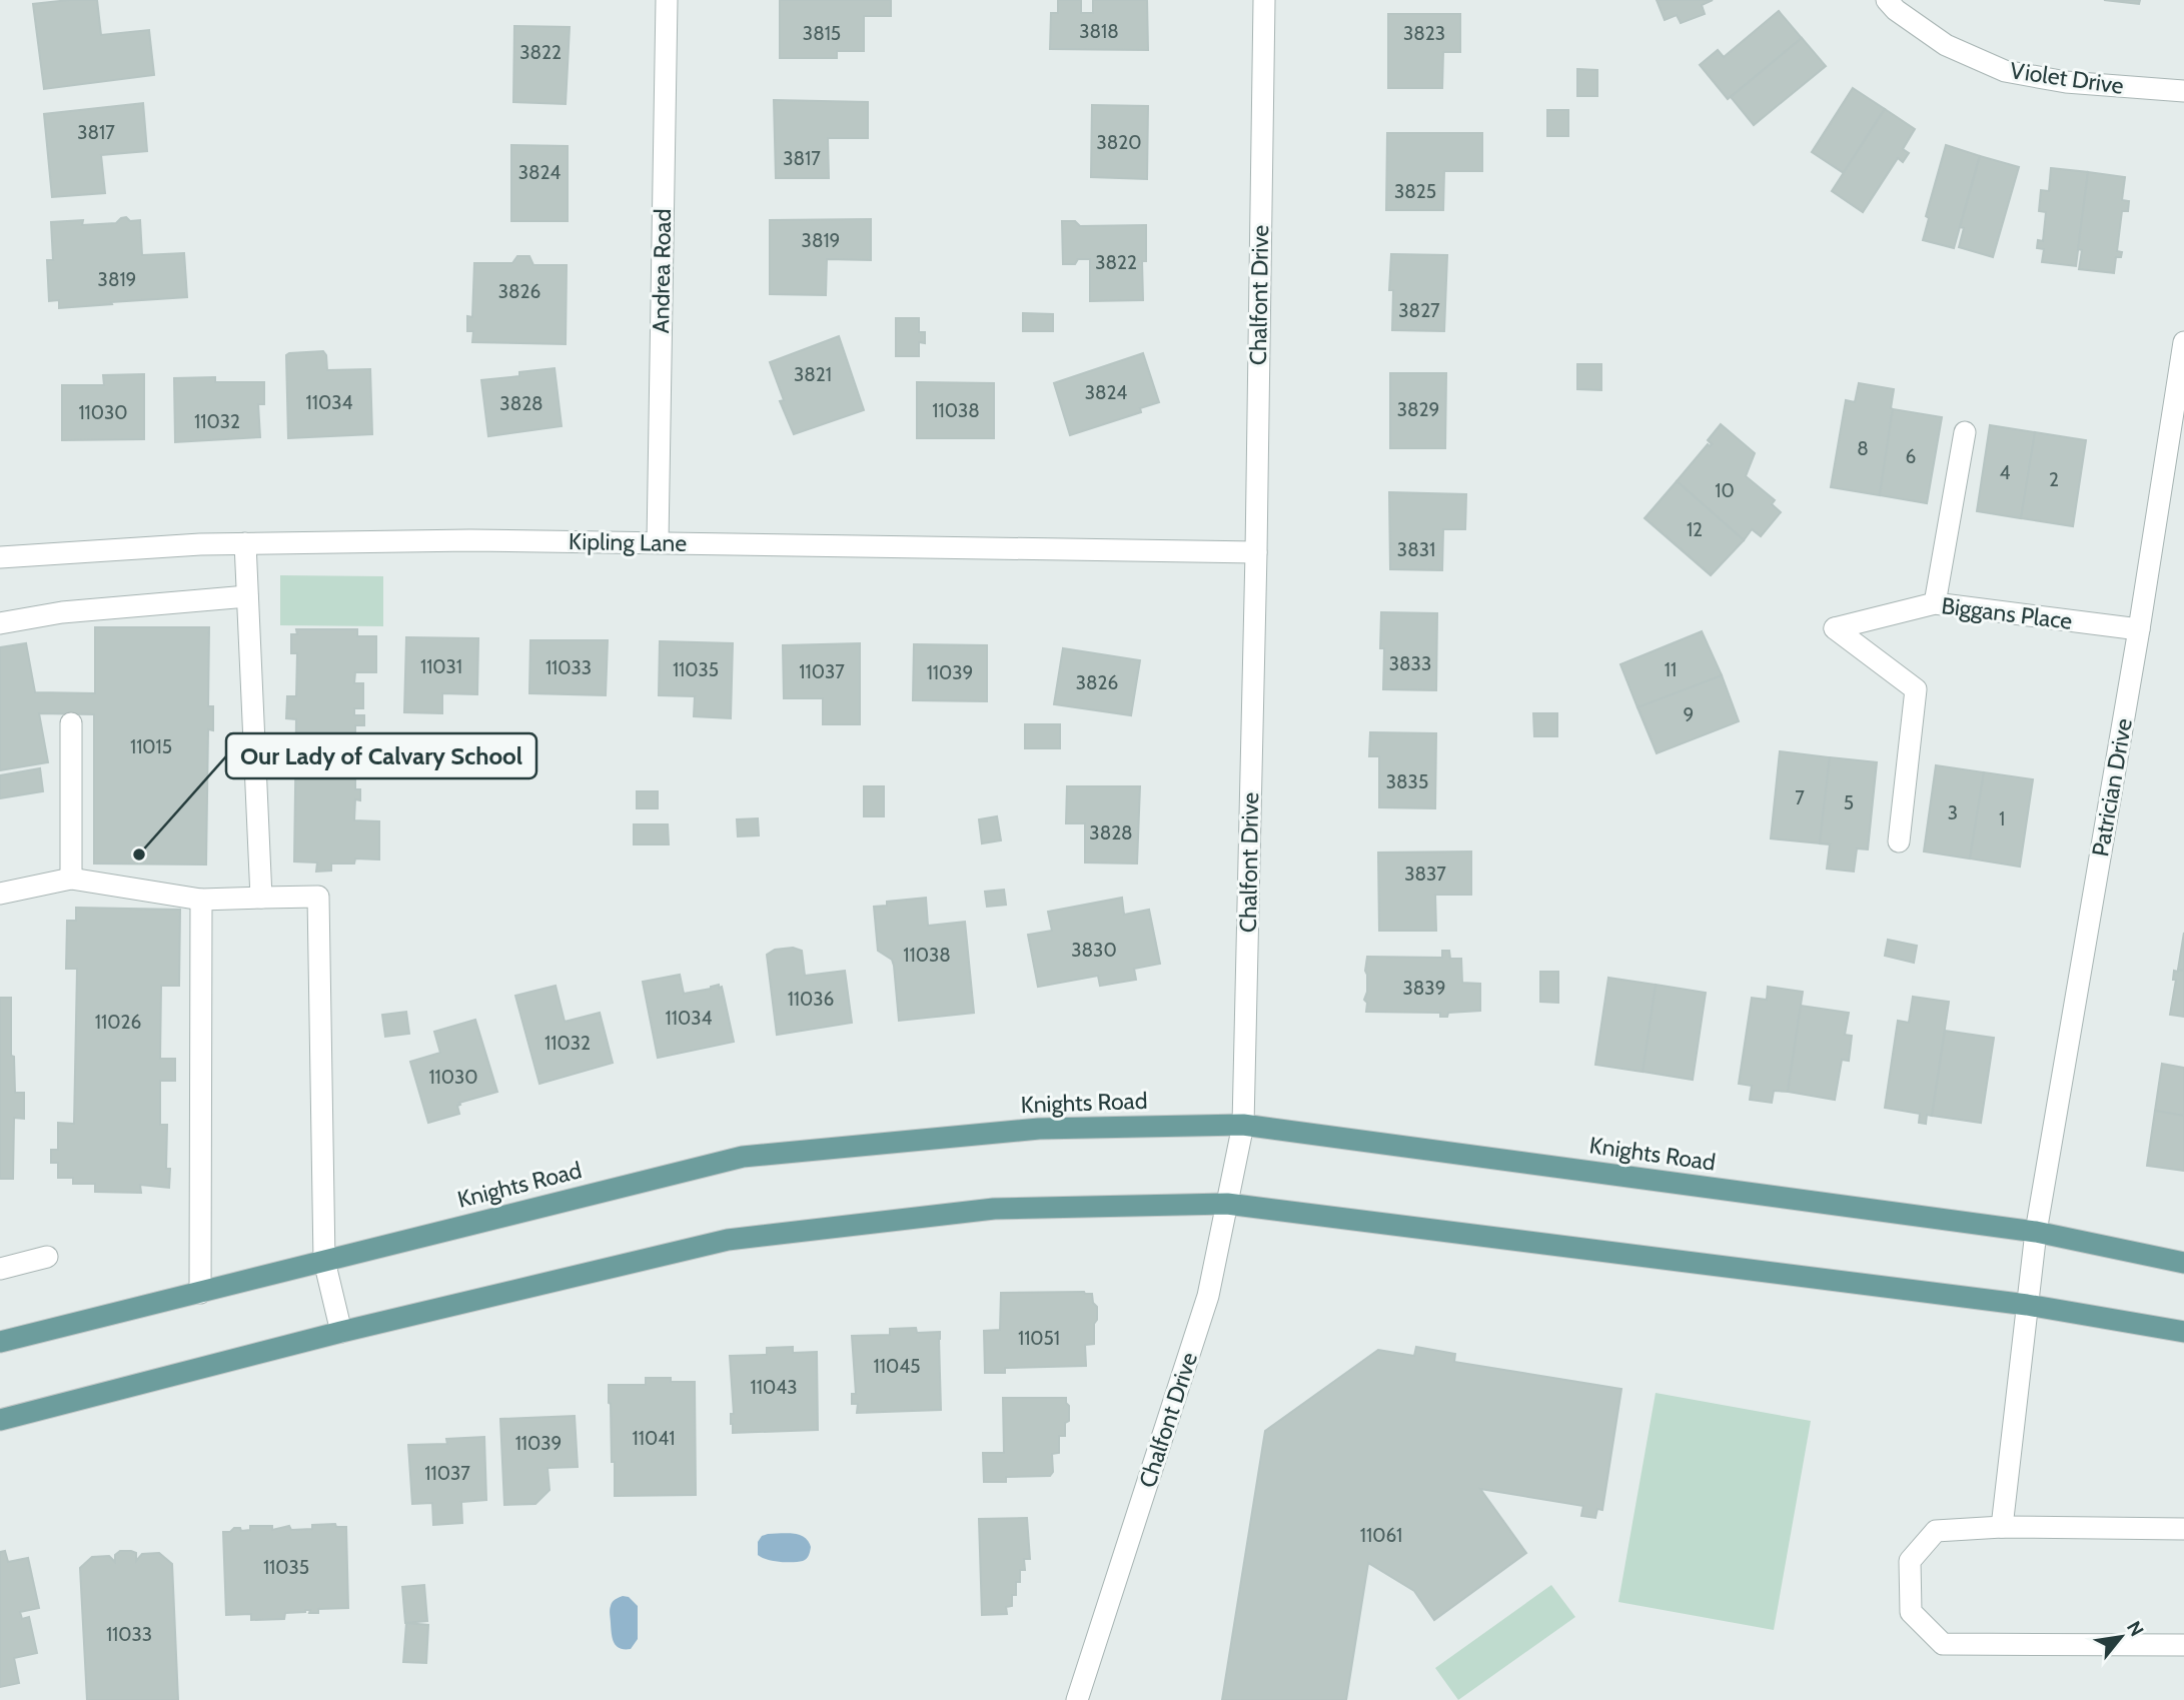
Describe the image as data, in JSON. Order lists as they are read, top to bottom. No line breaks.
{"streets":{"main road":["Knights Road"],"street":["Violet Drive","Andrea Road","Chalfont Drive","Kipling Lane","Biggans Place","Patrician Drive"]},"crossings":[["Andrea Road","Kipling Lane"],["Chalfont Drive","Kipling Lane"],["Chalfont Drive","Knights Road"],["Biggans Place","Patrician Drive"],["Patrician Drive","Knights Road"]],"places":["Our Lady of Calvary School"],"house_numbers":["3818","3815","3823","3822","3817","3820","3817","3824","3825","3819","3822","3819","3826","3827","3821","3824","11034","3828","3829","11038","11030","11032","8","6","4","2","10","12","3831","3833","11031","11033","11035","11","11037","11039","3826","9","11015","3835","7","5","3","1","3828","3837","3830","11038","3839","11036","11034","11026","11032","11030","11051","11045","11043","11041","11039","11037","11061","11035","11033"],"north":"top right"}
